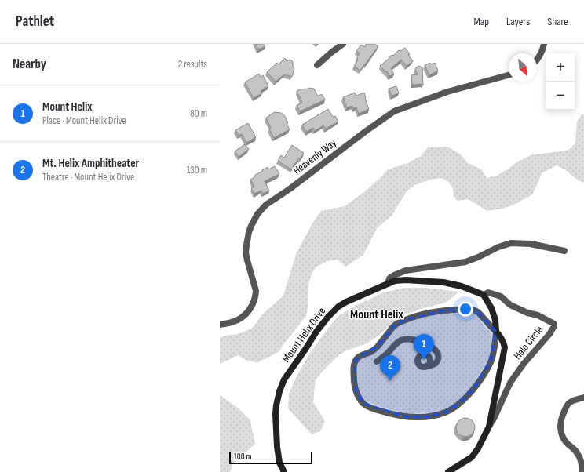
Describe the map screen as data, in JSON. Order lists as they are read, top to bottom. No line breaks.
{"streets":{"street":["Heavenly Way","Mount Helix Drive","Halo Circle"]},"crossings":[["Mount Helix Drive","Halo Circle"]],"districts":["Mount Helix"],"scale_bar":"100 m","north":"bottom right","page":{"header":"Pathlet","nav":["Map","Layers","Share"],"heading":["Nearby","2 results"],"map_buttons":["+","−"],"list":[{"mark":"1","name":"Mount Helix","note":"Place · Mount Helix Drive","value":"80 m"},{"mark":"2","name":"Mt. Helix Amphitheater","note":"Theatre · Mount Helix Drive","value":"130 m"}],"pins":["1","2"],"scale":"100 m"}}
